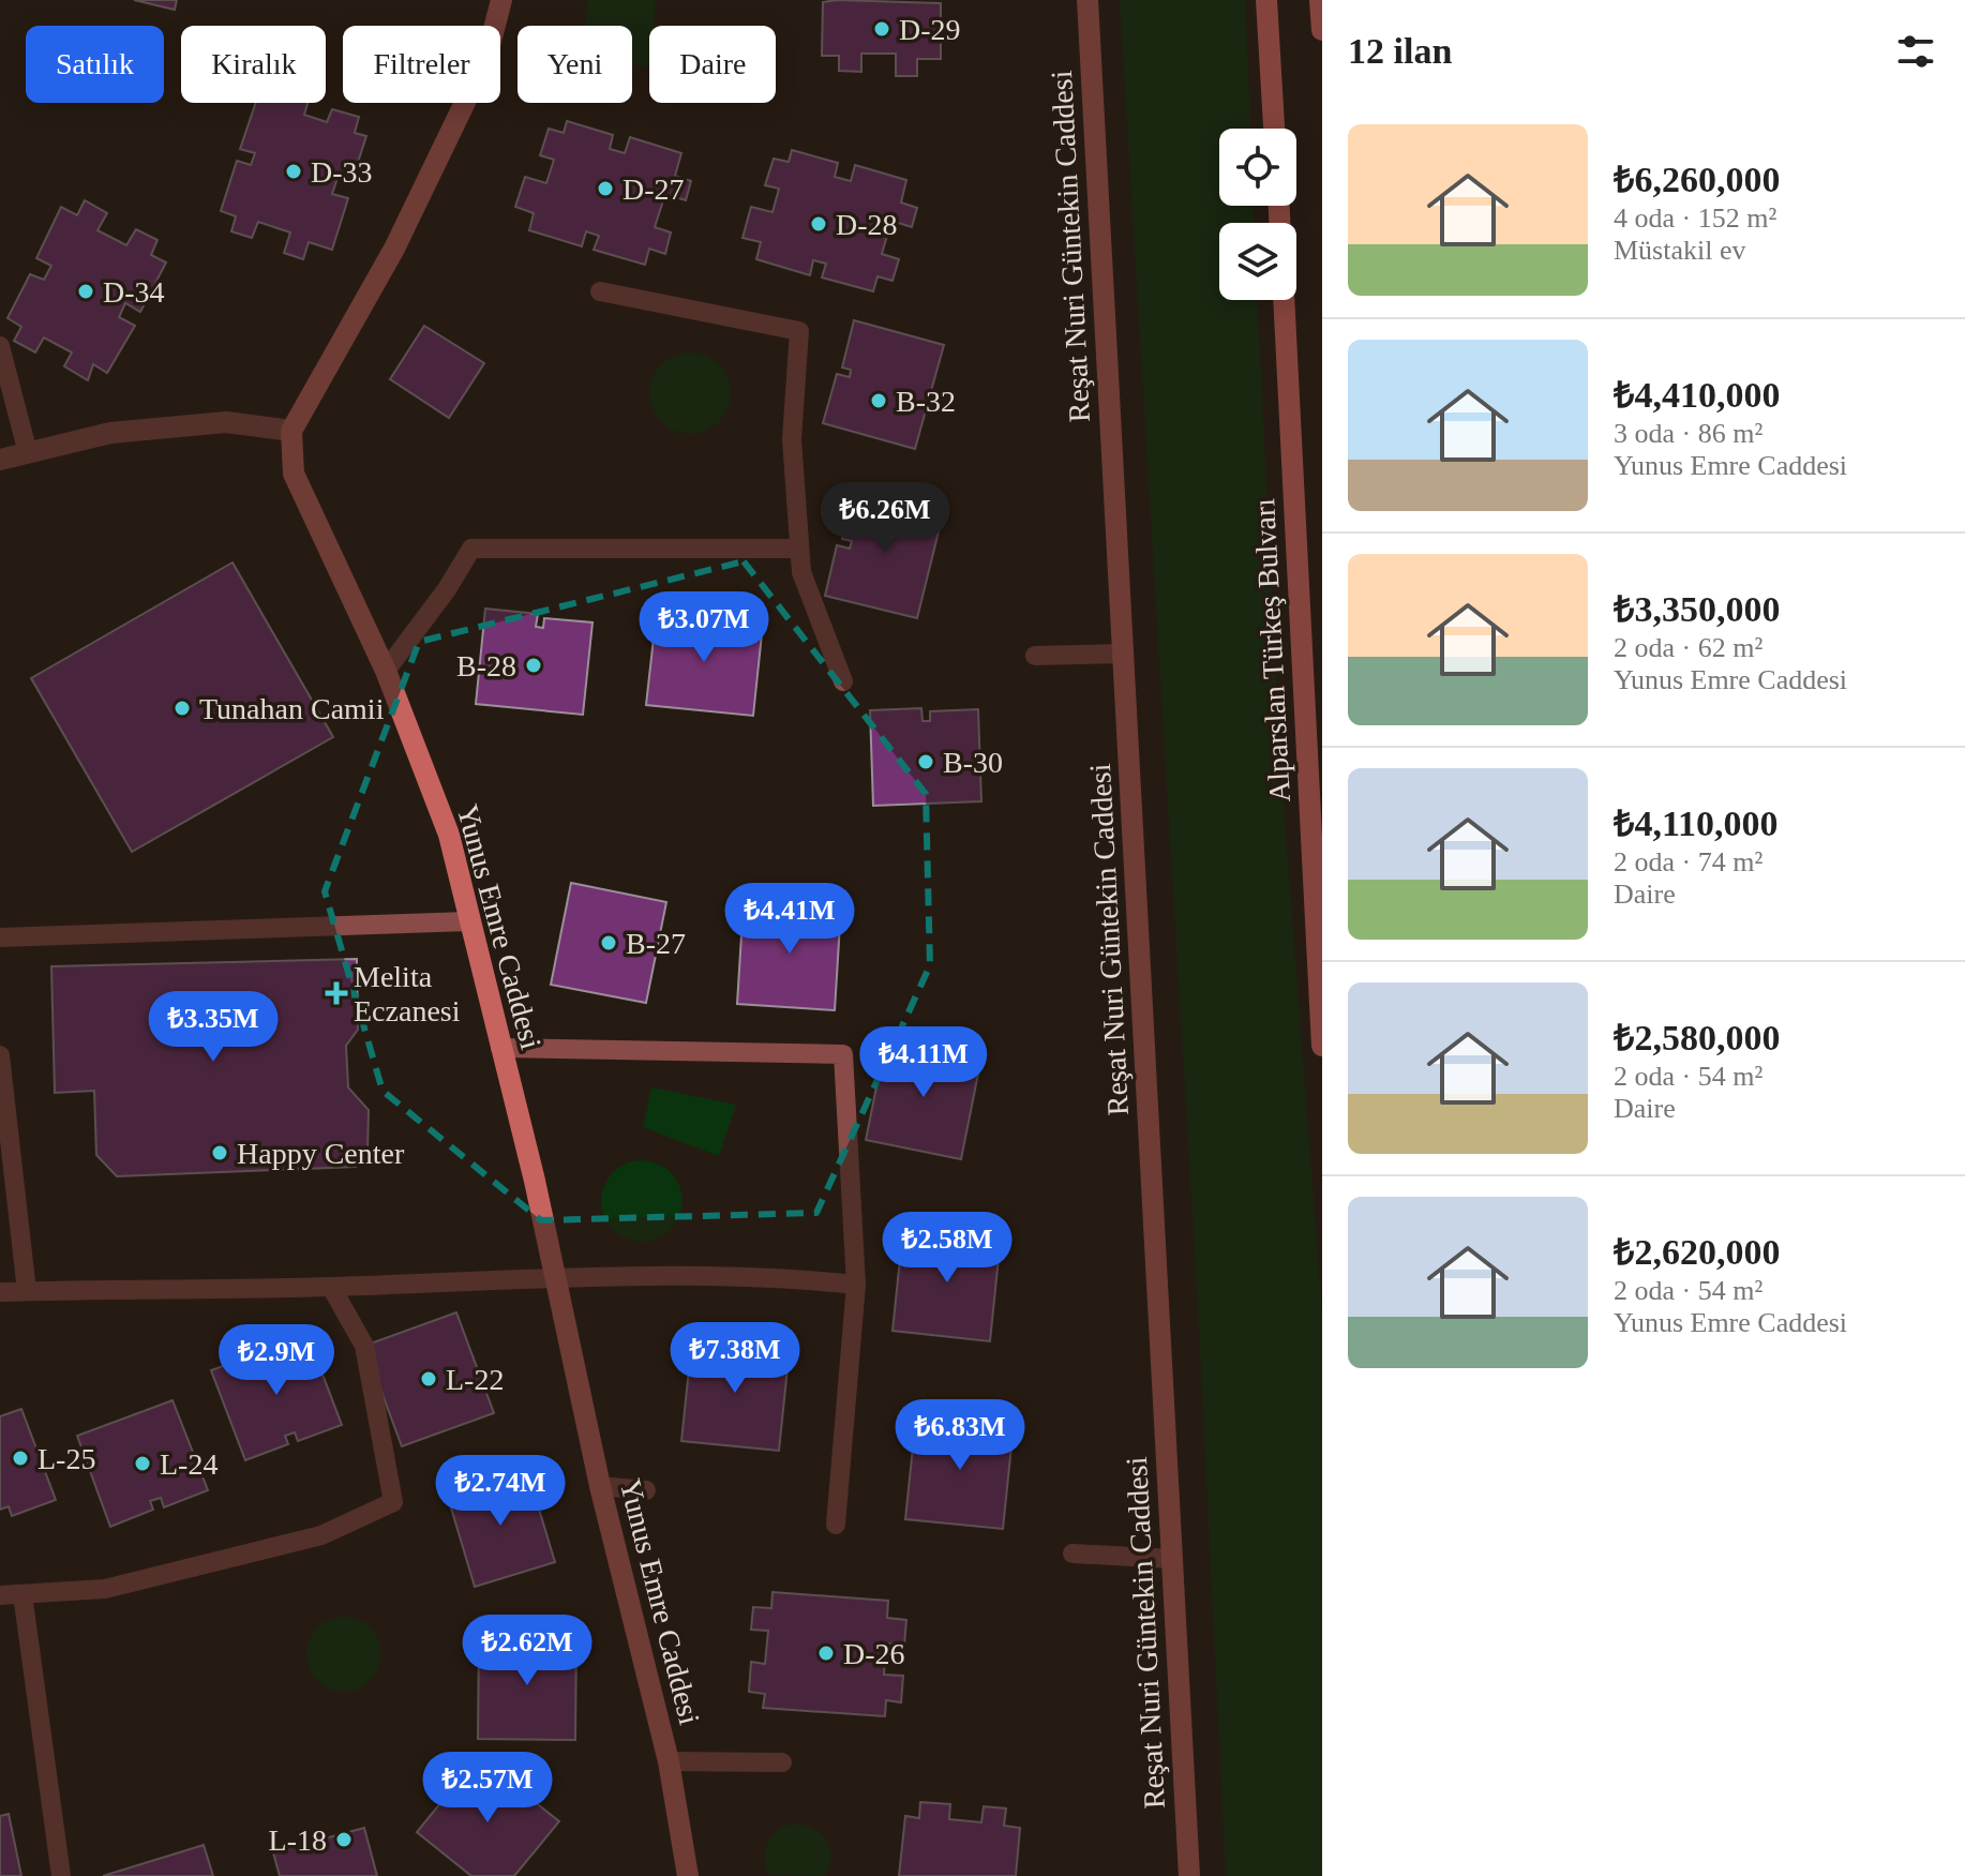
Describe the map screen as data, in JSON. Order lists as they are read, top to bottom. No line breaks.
{"streets":{"main road":["Alparslan Türkeş Bulvarı"],"street":["Reşat Nuri Güntekin Caddesi","Yunus Emre Caddesi"]},"places":{"other":["D-29","D-33","D-27","D-28","D-34","B-32","B-28","Tunahan Camii","B-30","B-27","Happy Center","L-22","L-25","L-24","D-26","L-18"],"health":["Melita Eczanesi"]},"page":{"heading":"12 ilan","chip":["Satılık","Kiralık","Filtreler","Yeni","Daire"],"list":[{"name":"₺6,260,000","note":"4 oda · 152 m² · Müstakil ev"},{"name":"₺4,410,000","note":"3 oda · 86 m² · Yunus Emre Caddesi"},{"name":"₺3,350,000","note":"2 oda · 62 m² · Yunus Emre Caddesi"},{"name":"₺4,110,000","note":"2 oda · 74 m² · Daire"},{"name":"₺2,580,000","note":"2 oda · 54 m² · Daire"},{"name":"₺2,620,000","note":"2 oda · 54 m² · Yunus Emre Caddesi"}],"price":["₺6.26M","₺3.07M","₺4.41M","₺3.35M","₺4.11M","₺2.58M","₺7.38M","₺2.9M","₺6.83M","₺2.74M","₺2.62M","₺2.57M"]}}
